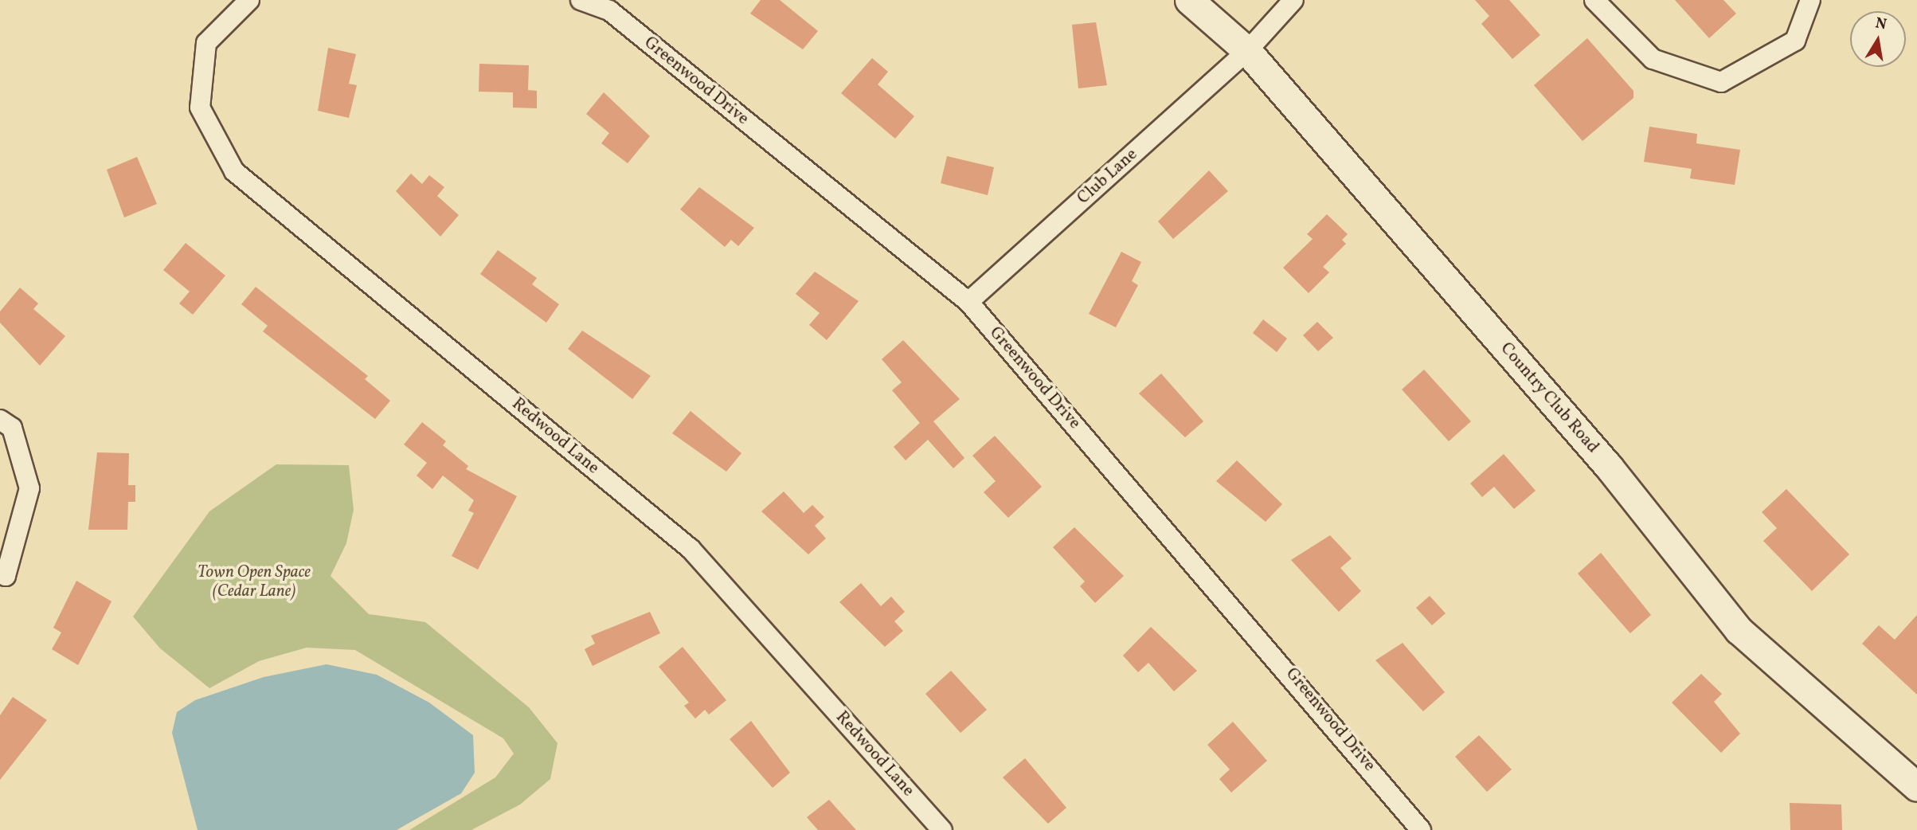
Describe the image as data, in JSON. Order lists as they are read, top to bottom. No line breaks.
{"streets":{"street":["Greenwood Drive","Club Lane","Country Club Road","Redwood Lane"]},"crossings":[["Greenwood Drive","Club Lane"],["Club Lane","Country Club Road"]],"parks":["Town Open Space (Cedar Lane)"],"north":"top"}
